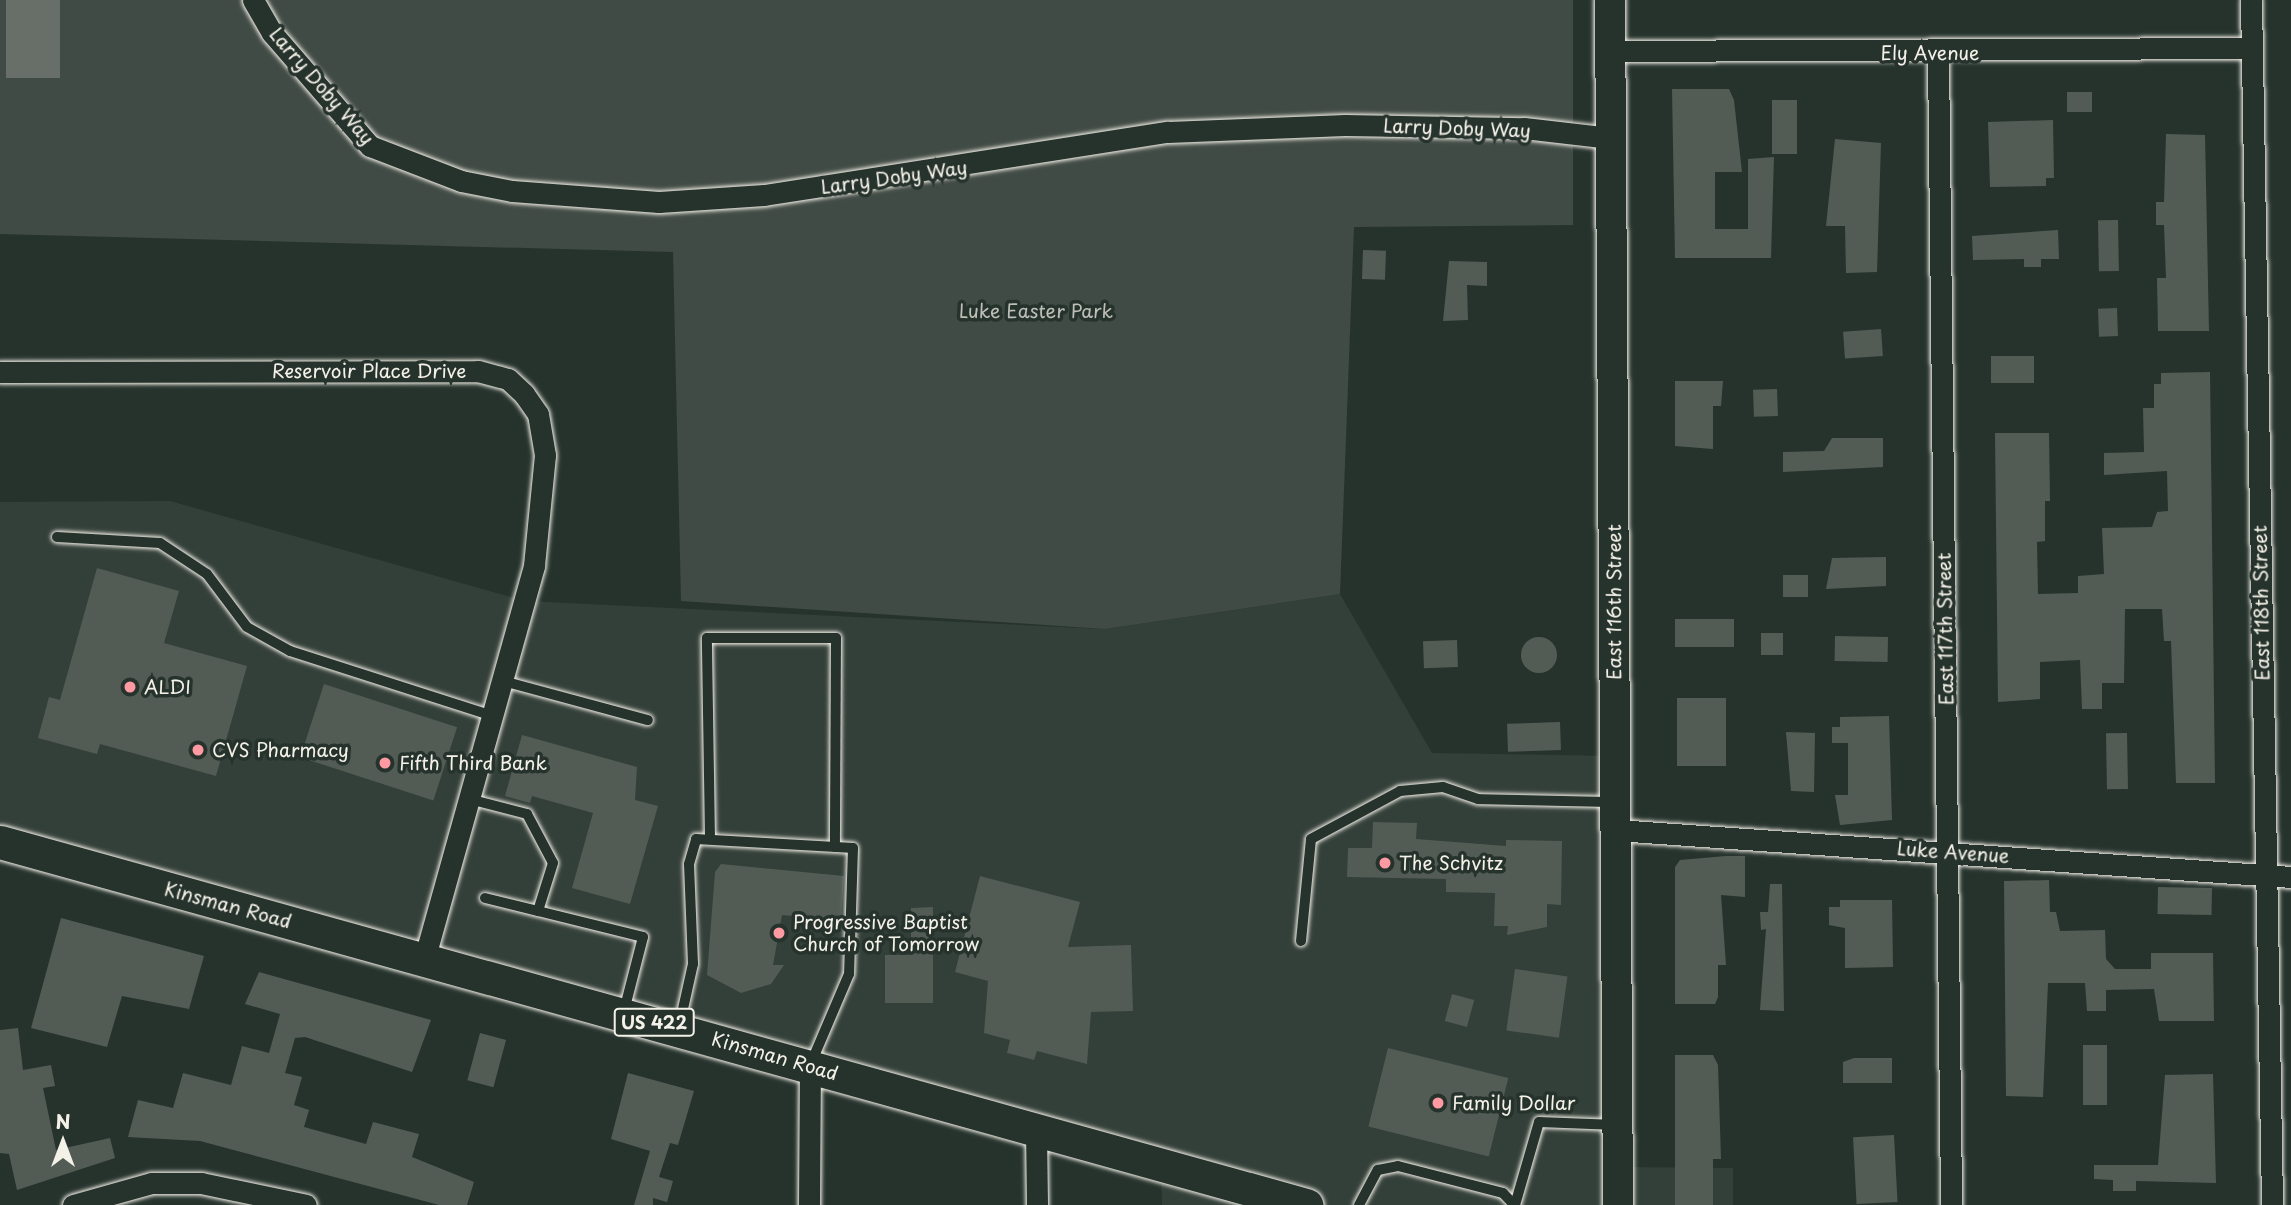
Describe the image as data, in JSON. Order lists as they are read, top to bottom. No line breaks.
{"streets":{"main road":["East 116th Street","Kinsman Road","US 422"],"street":["Ely Avenue","Larry Doby Way","Reservoir Place Drive","East 118th Street","East 117th Street","Luke Avenue"]},"crossings":[["Ely Avenue","East 116th Street"],["Ely Avenue","East 118th Street"],["Ely Avenue","East 117th Street"],["Larry Doby Way","East 116th Street"],["Reservoir Place Drive","Kinsman Road"],["East 116th Street","Luke Avenue"],["East 118th Street","Luke Avenue"],["East 117th Street","Luke Avenue"]],"parks":["Luke Easter Park"],"places":["ALDI","CVS Pharmacy","Fifth Third Bank","The Schvitz","Progressive Baptist Church of Tomorrow","Family Dollar"],"north":"top"}
